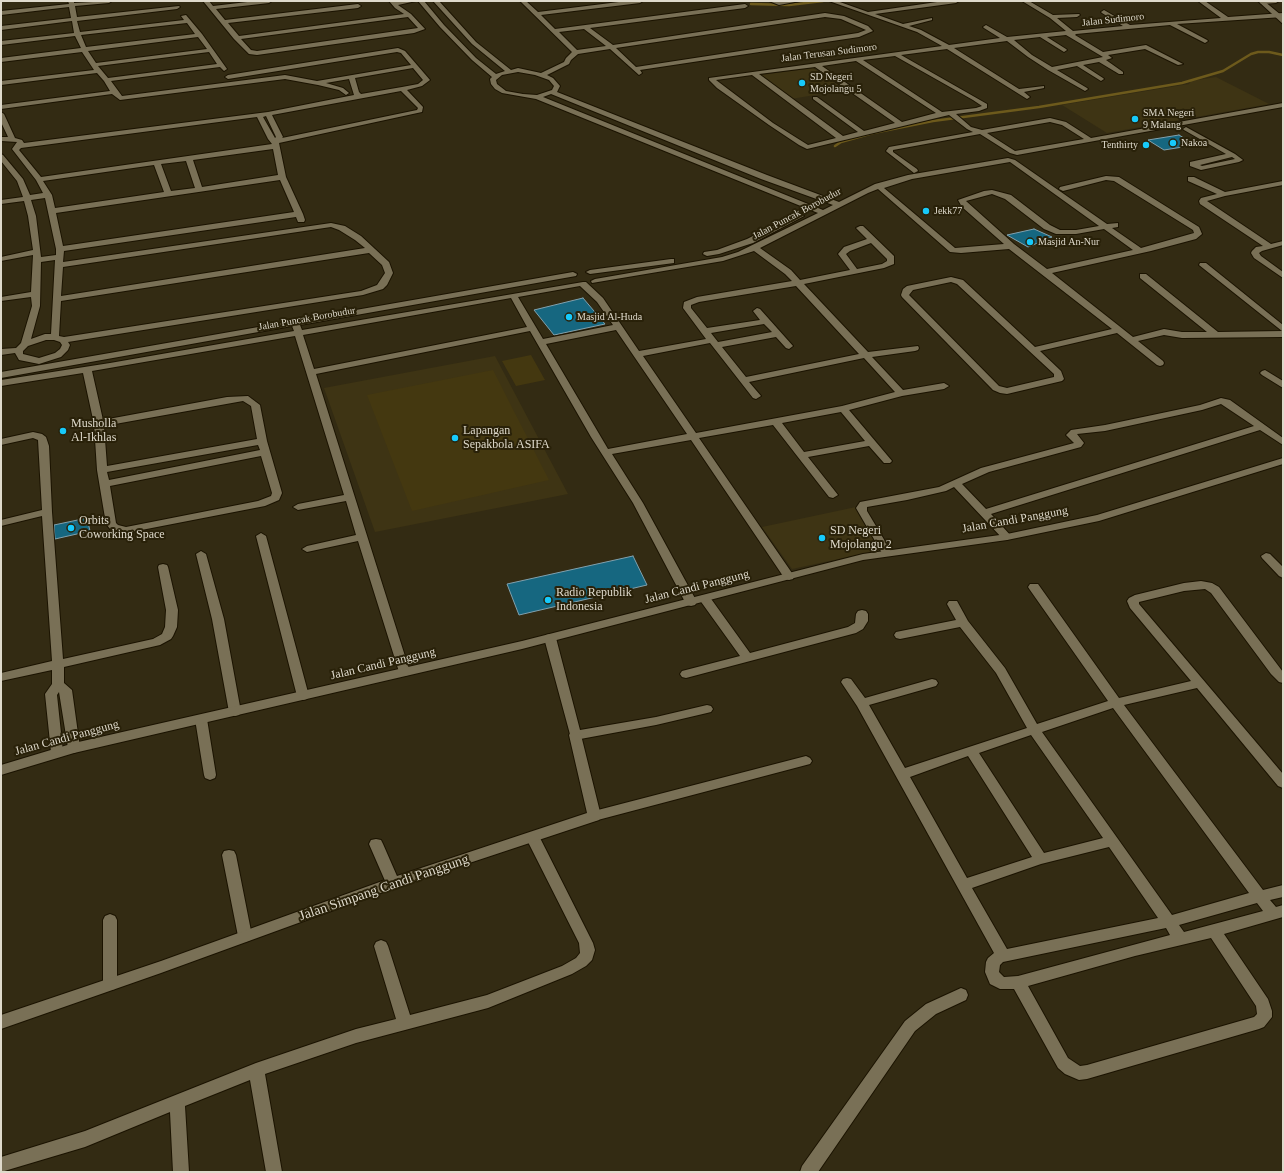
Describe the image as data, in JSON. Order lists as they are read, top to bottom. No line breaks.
{"streets":{"street":["Jalan Sudimoro","Jalan Terusan Sudimoro","Jalan Puncak Borobudur","Jalan Candi Panggung","Jalan Simpang Candi Panggung"]},"places":["SD Negeri Mojolangu 5","SMA Negeri 9 Malang","Nakoa","Tenthirty","Jekk77","Masjid An-Nur","Masjid Al-Huda","Musholla Al-Ikhlas","Lapangan Sepakbola ASIFA","Orbits Coworking Space","SD Negeri Mojolangu 2","Radio Republik Indonesia"]}
